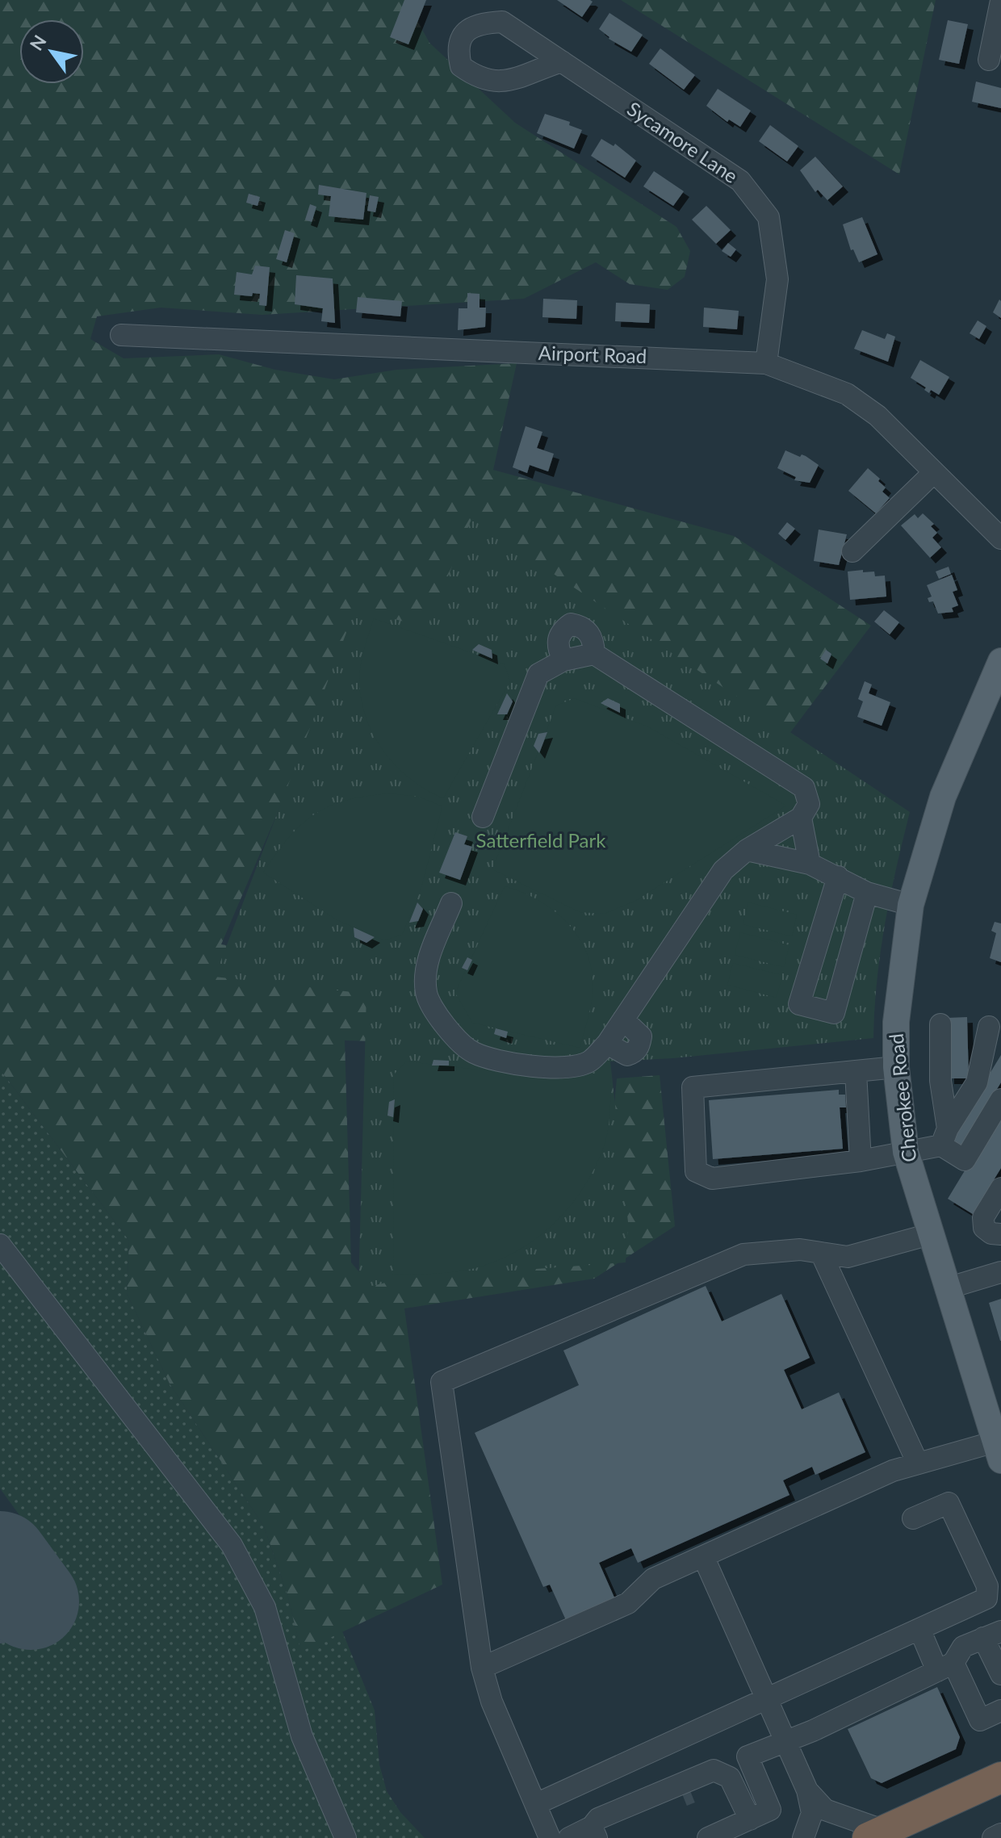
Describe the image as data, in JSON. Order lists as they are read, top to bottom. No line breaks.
{"streets":{"main road":["Cherokee Road"],"street":["Sycamore Lane","Airport Road"]},"crossings":[["Sycamore Lane","Airport Road"]],"parks":["Satterfield Park"],"north":"top left"}
